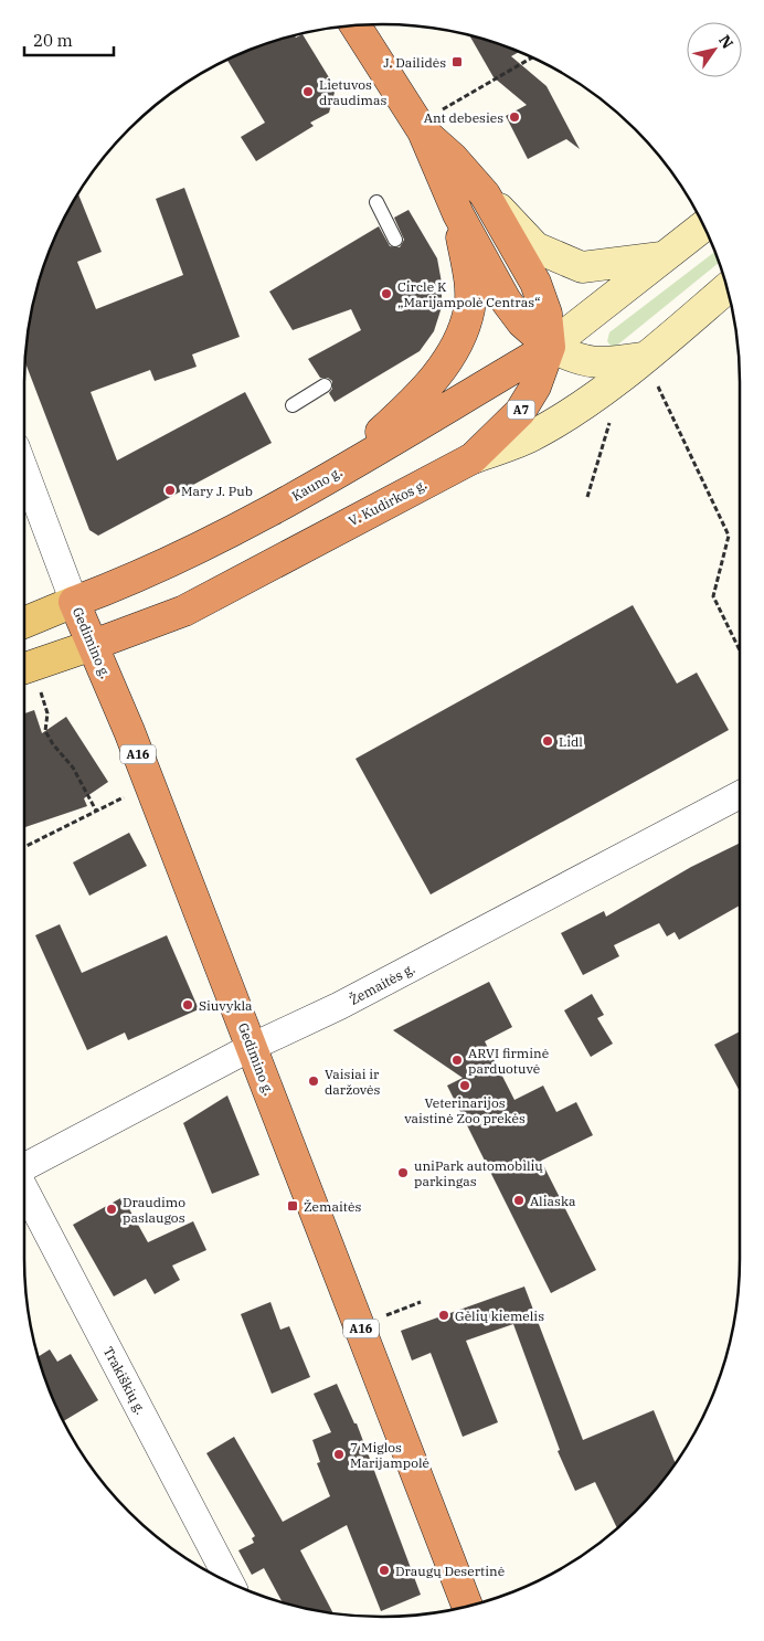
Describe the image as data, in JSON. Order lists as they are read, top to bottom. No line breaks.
{"streets":{"highway":["A7","Kauno g.","V. Kudirkos g.","Gedimino g.","A16"],"street":["Žemaitės g.","Trakiškių g."]},"crossings":[["A7","Kauno g."],["A7","V. Kudirkos g."],["Kauno g.","Gedimino g."],["V. Kudirkos g.","Gedimino g."],["Gedimino g.","Žemaitės g."]],"places":{"transit":["J. Dailidės","Žemaitės"],"other":["Lietuvos draudimas","Ant debesies","Circle K „Marijampolė Centras“","Mary J. Pub","Lidl","Siuvykla","ARVI firminė parduotuvė","Vaisiai ir daržovės","Veterinarijos vaistinė Zoo prekės","uniPark automobilių parkingas","Aliaska","Draudimo paslaugos","Gėlių kiemelis","7 Miglos Marijampolė","Draugų Desertinė"]},"scale_bar":"20 m","north":"top right"}
